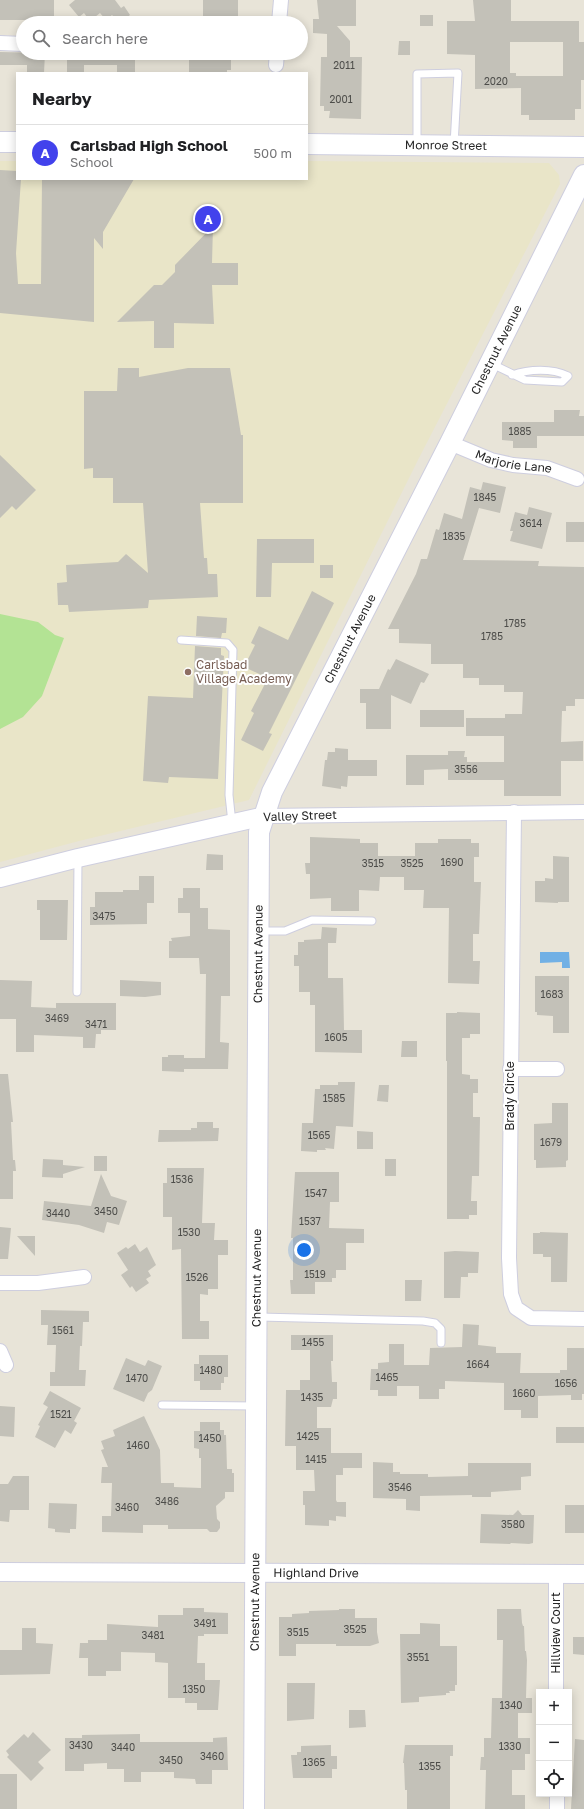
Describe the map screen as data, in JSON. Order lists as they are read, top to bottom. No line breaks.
{"streets":{"main road":["Monroe Street","Chestnut Avenue"],"street":["Marjorie Lane","Valley Street","Brady Circle","Highland Drive","Hillview Court"]},"crossings":[["Chestnut Avenue","Marjorie Lane"],["Chestnut Avenue","Valley Street"],["Chestnut Avenue","Highland Drive"],["Valley Street","Brady Circle"],["Highland Drive","Hillview Court"]],"places":["Carlsbad Village Academy"],"house_numbers":["2011","2020","2001","1885","1845","3614","1835","1785","1785","3556","1690","3515","3525","3475","1683","3469","3471","1605","1585","1565","1679","1536","1547","3450","3440","1537","1530","1519","1526","1561","1455","1664","1480","1465","1470","1656","1660","1435","1521","1425","1450","1460","1415","3546","3486","3460","3580","3491","3525","3515","3481","3551","1350","1340","3430","1330","3440","3460","3450","1365","1355"],"page":{"search":"Search here","heading":"Nearby","list":[{"mark":"A","name":"Carlsbad High School","note":"School","value":"500 m"}],"pins":"A","map_buttons":["+","−"]}}
